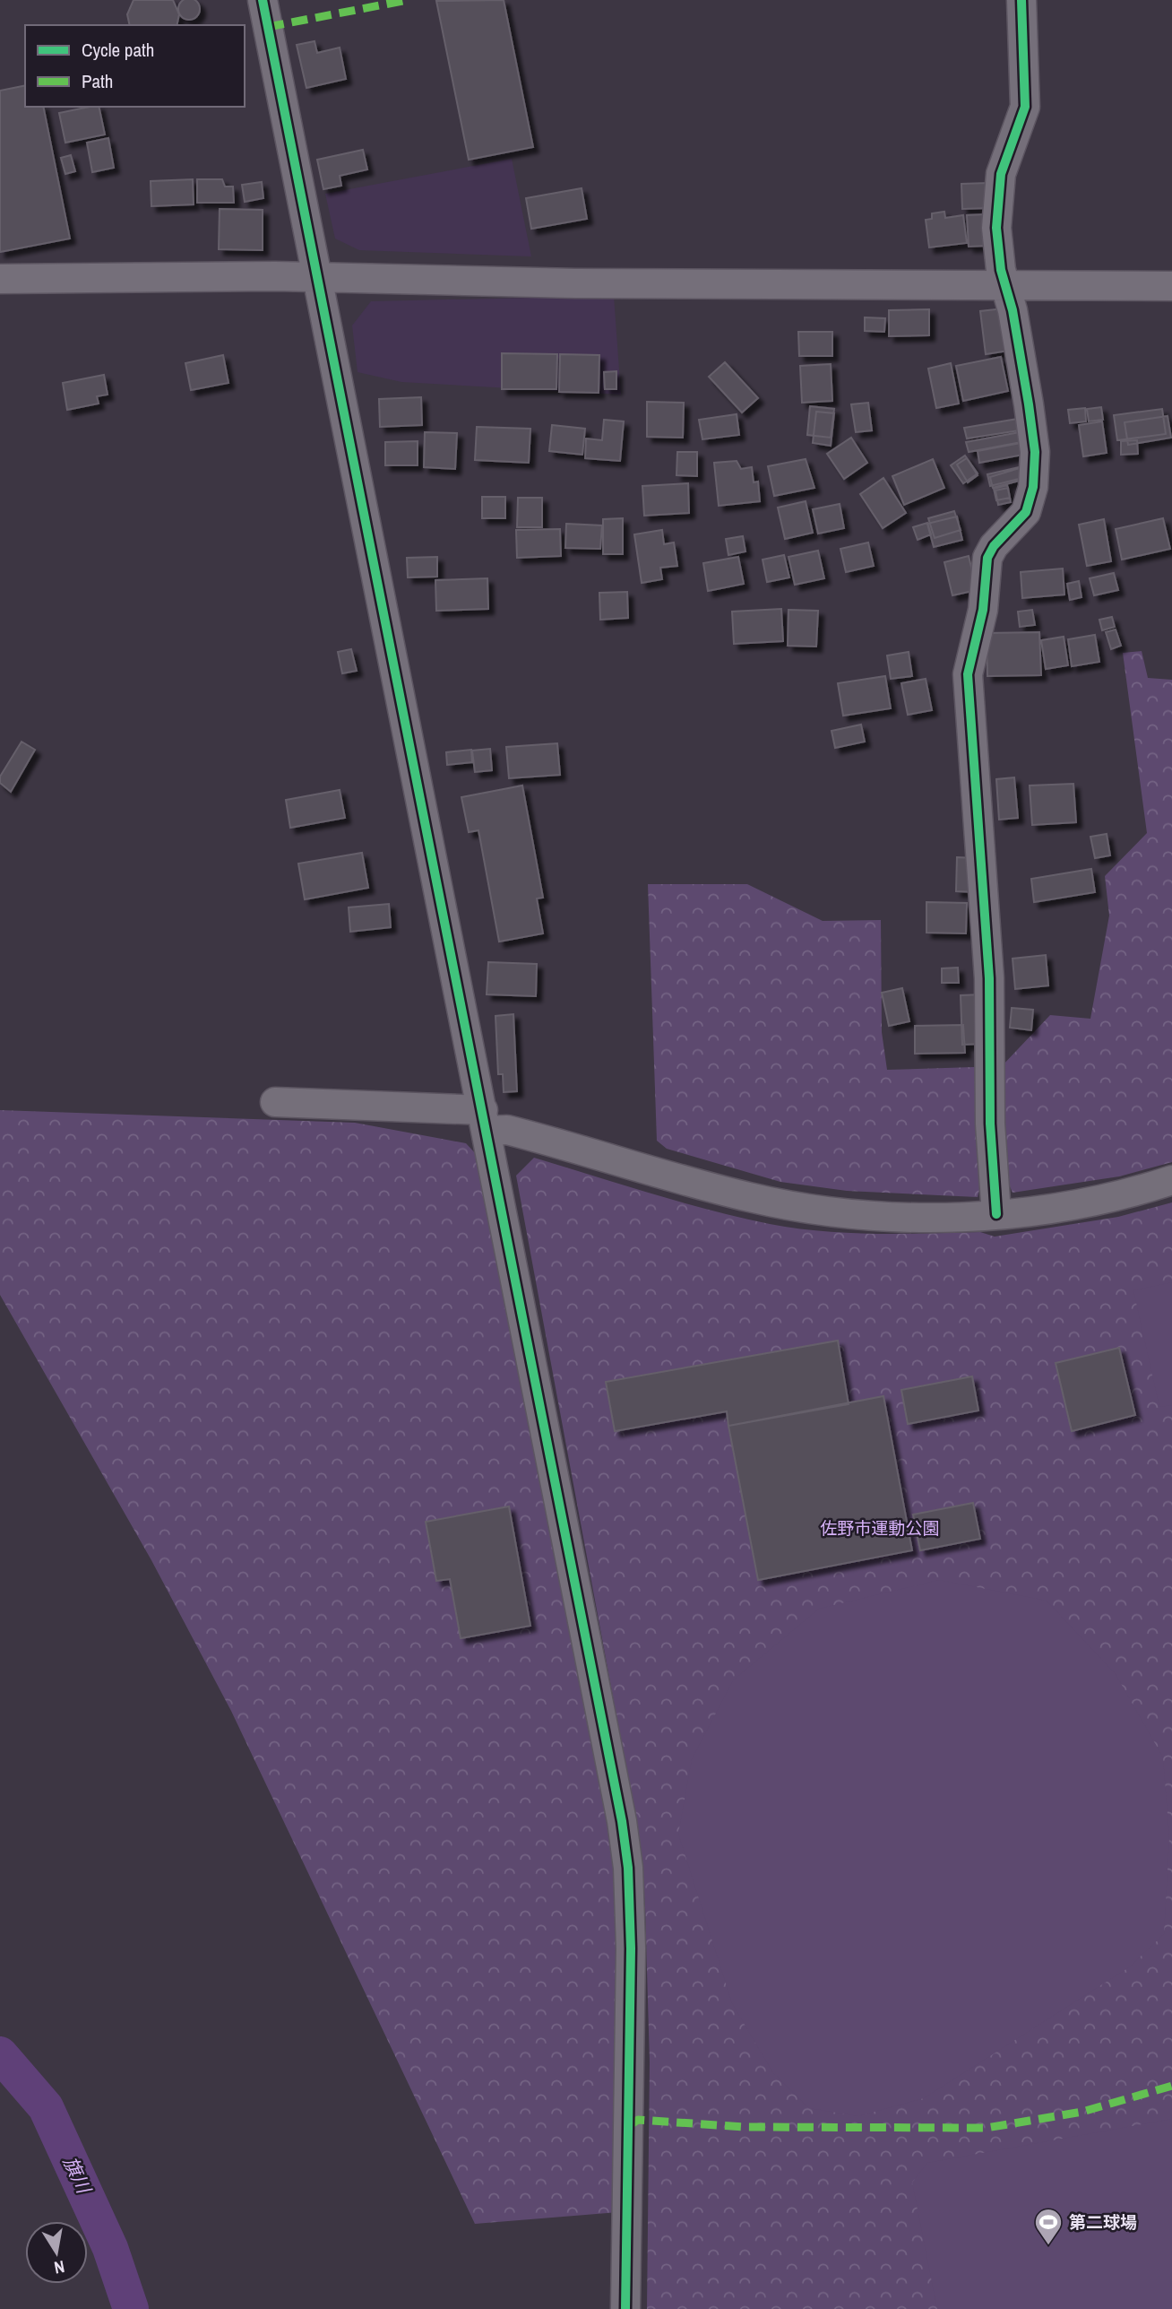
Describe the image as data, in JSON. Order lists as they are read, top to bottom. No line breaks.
{"water":["旗川"],"parks":["佐野市運動公園"],"places":{"sports":["第二球場"]},"legend":["Cycle path","Path"],"north":"bottom"}
